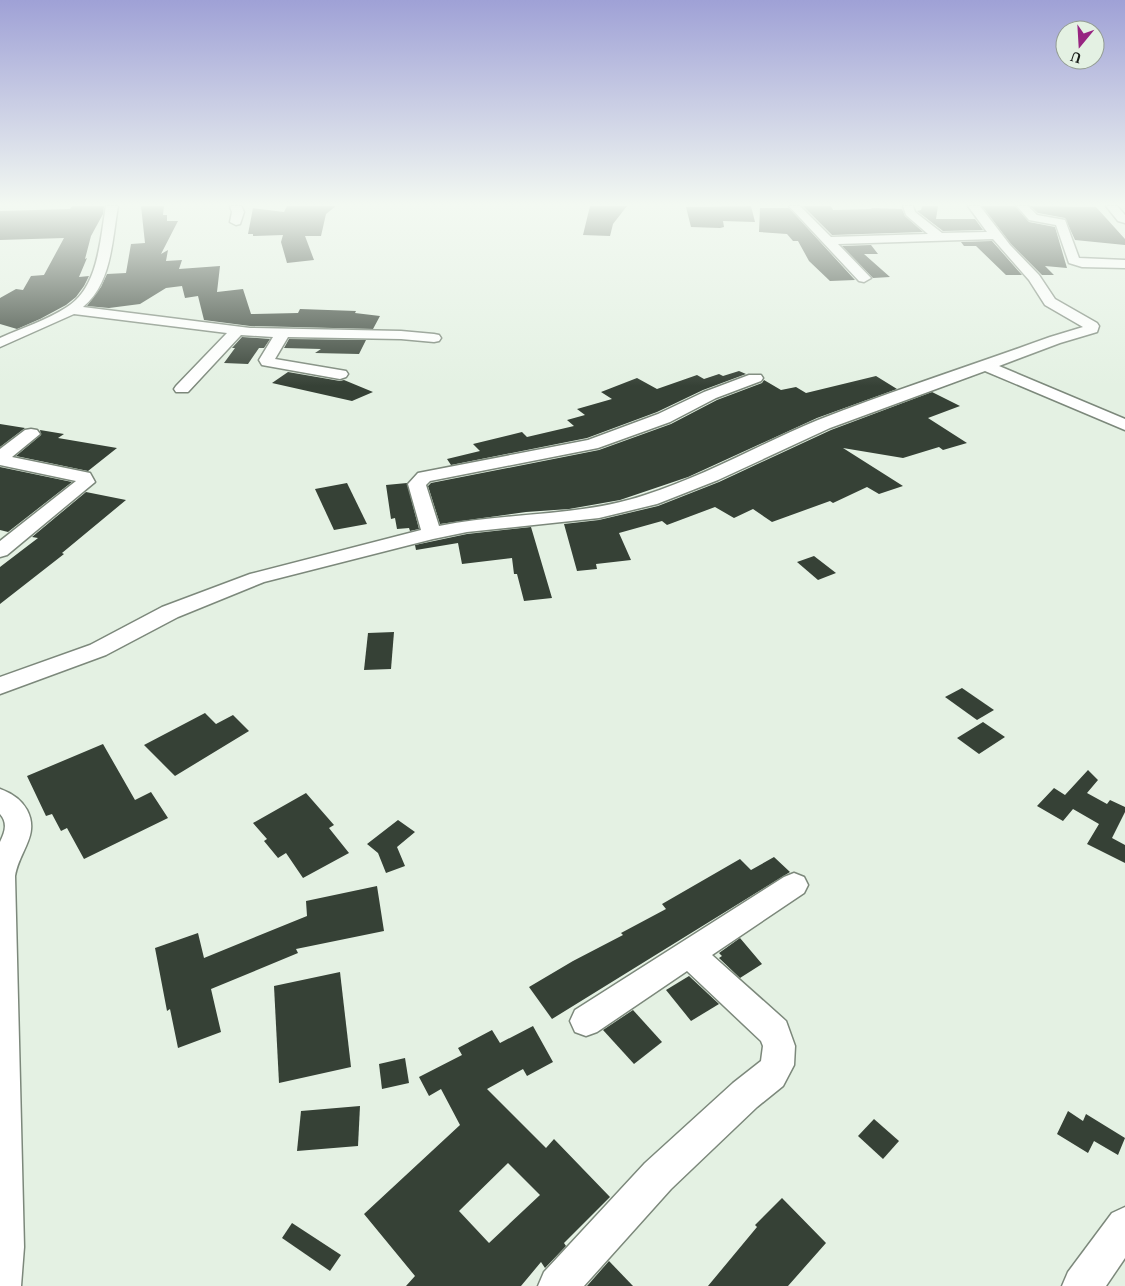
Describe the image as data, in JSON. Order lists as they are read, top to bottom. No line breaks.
{"north":"bottom"}
